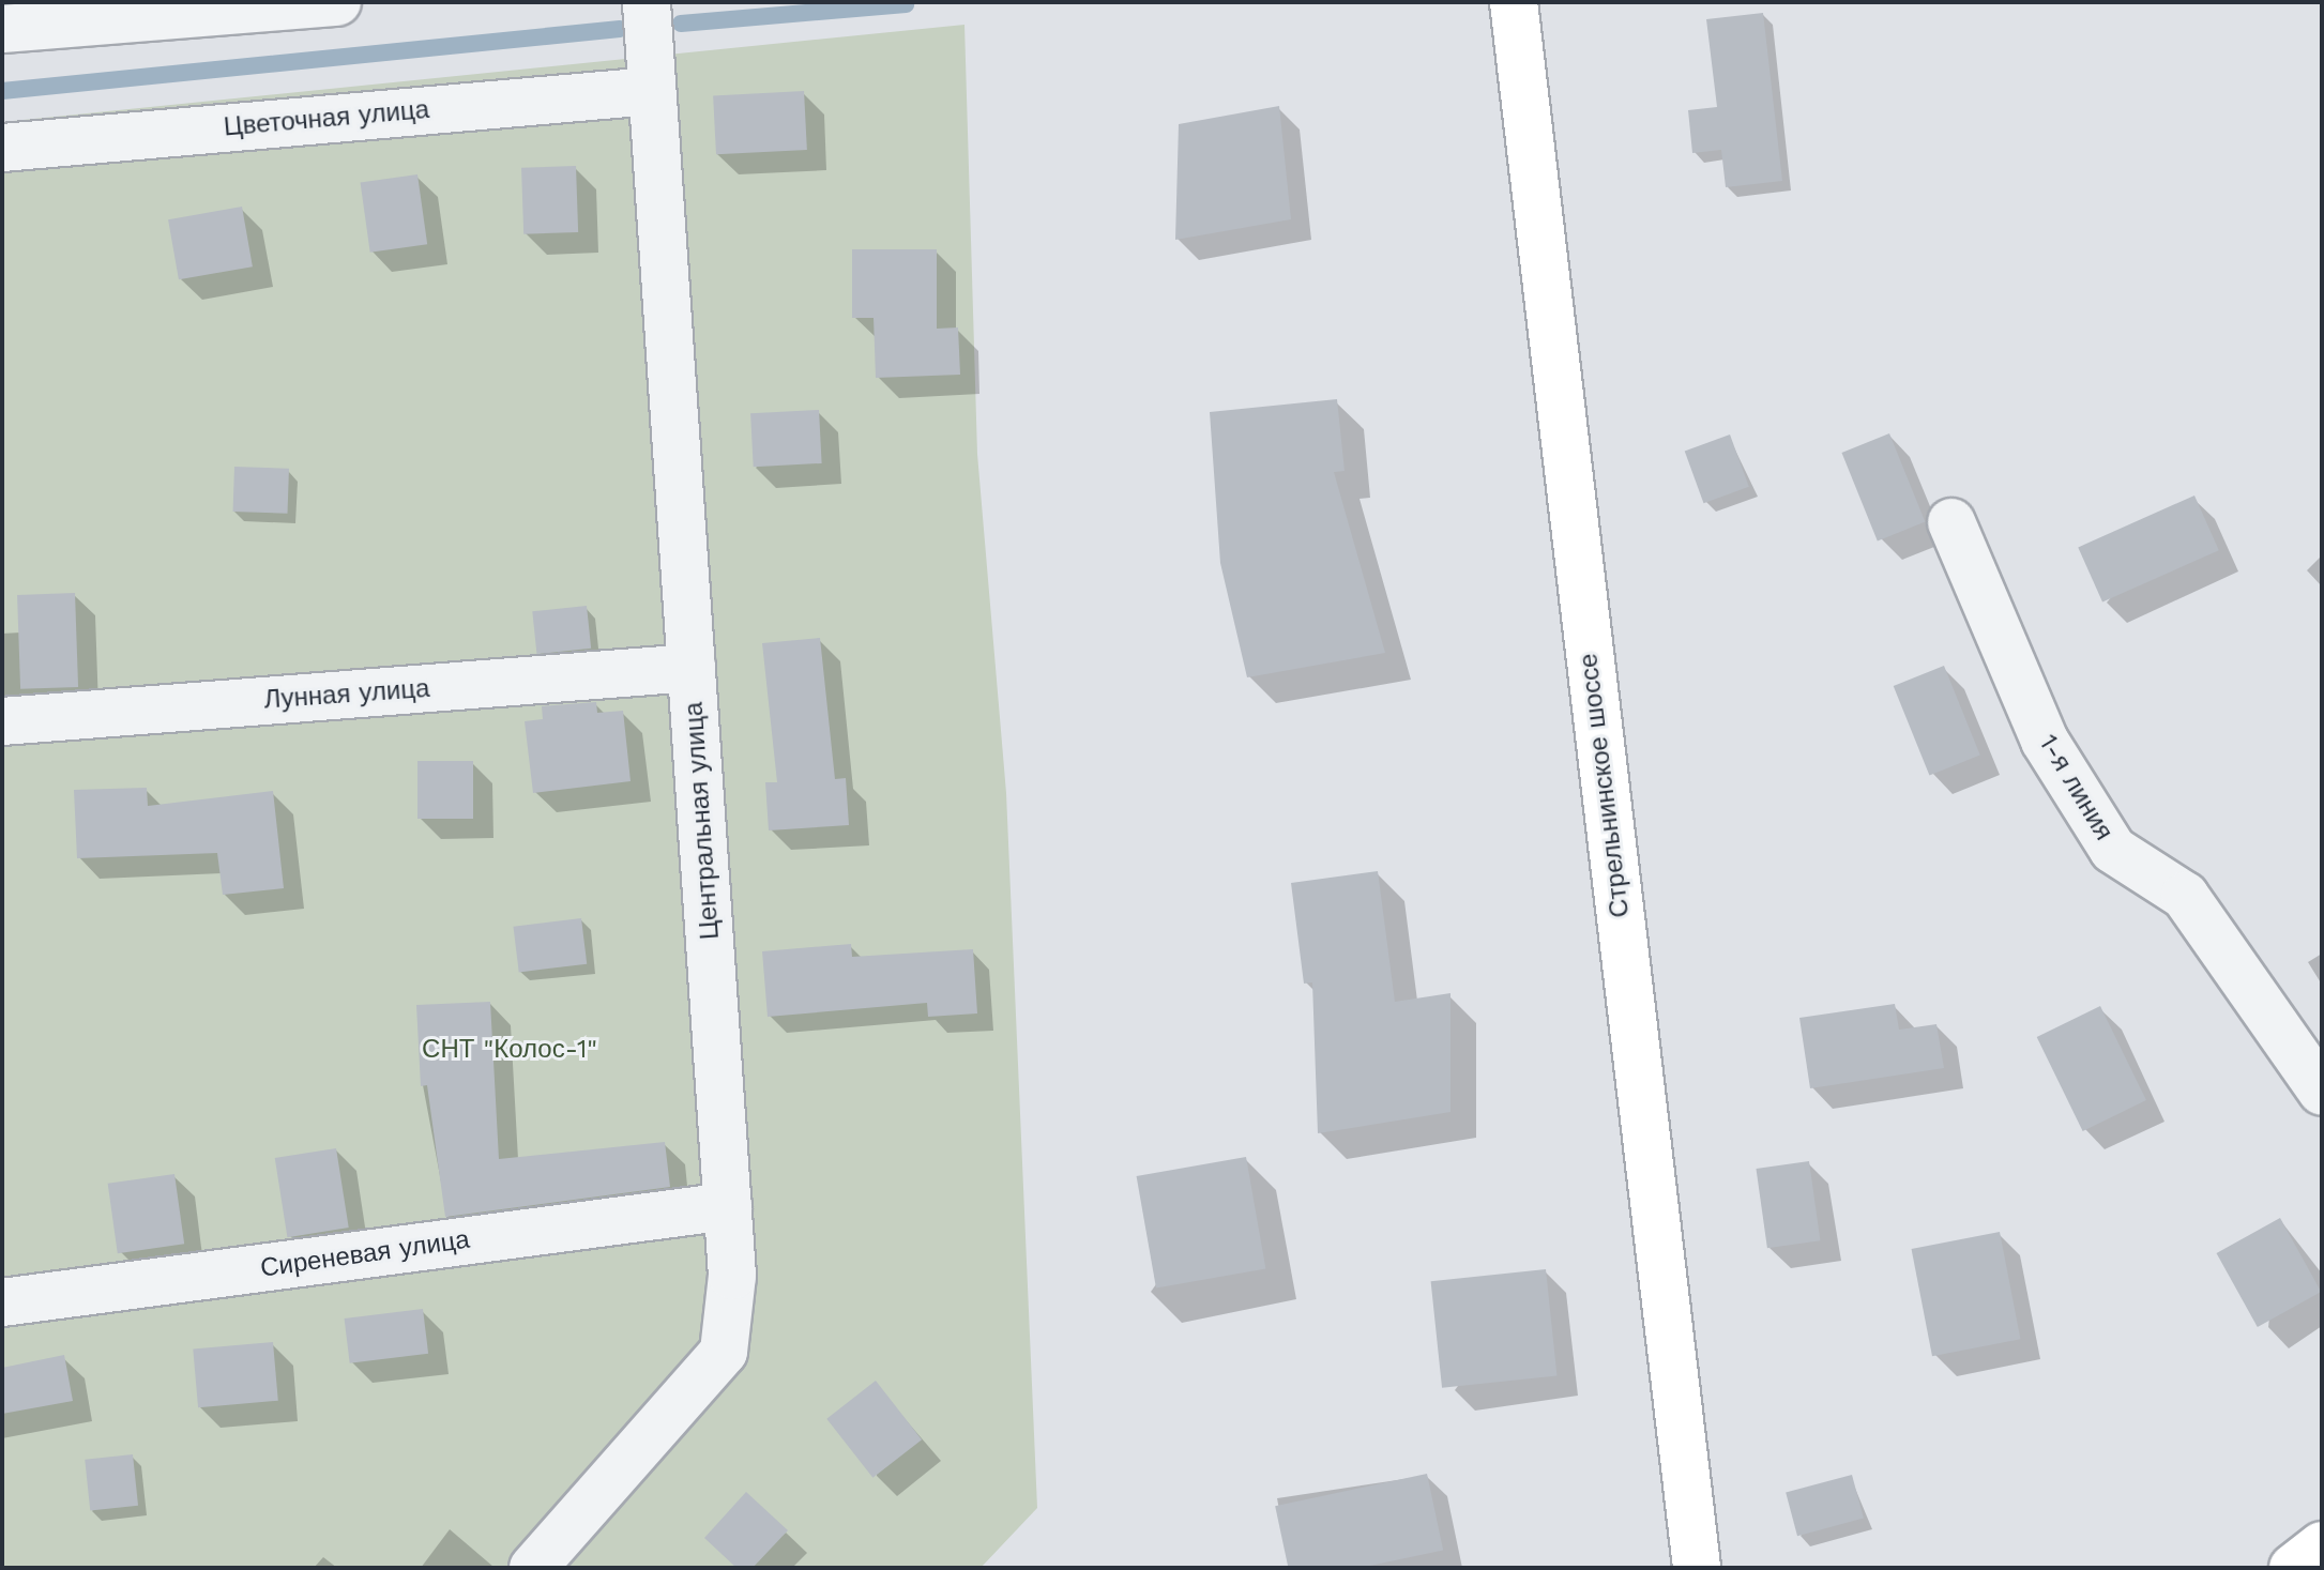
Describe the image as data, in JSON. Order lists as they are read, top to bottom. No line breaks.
{"streets":{"main road":["Стрельнинское шоссе"],"street":["Цветочная улица","Лунная улица","1-я линия","Центральная улица","Сиреневая улица"]},"crossings":[["Цветочная улица","Центральная улица"],["Лунная улица","Центральная улица"],["Центральная улица","Сиреневая улица"]],"parks":["СНТ \"Колос-1\""]}
